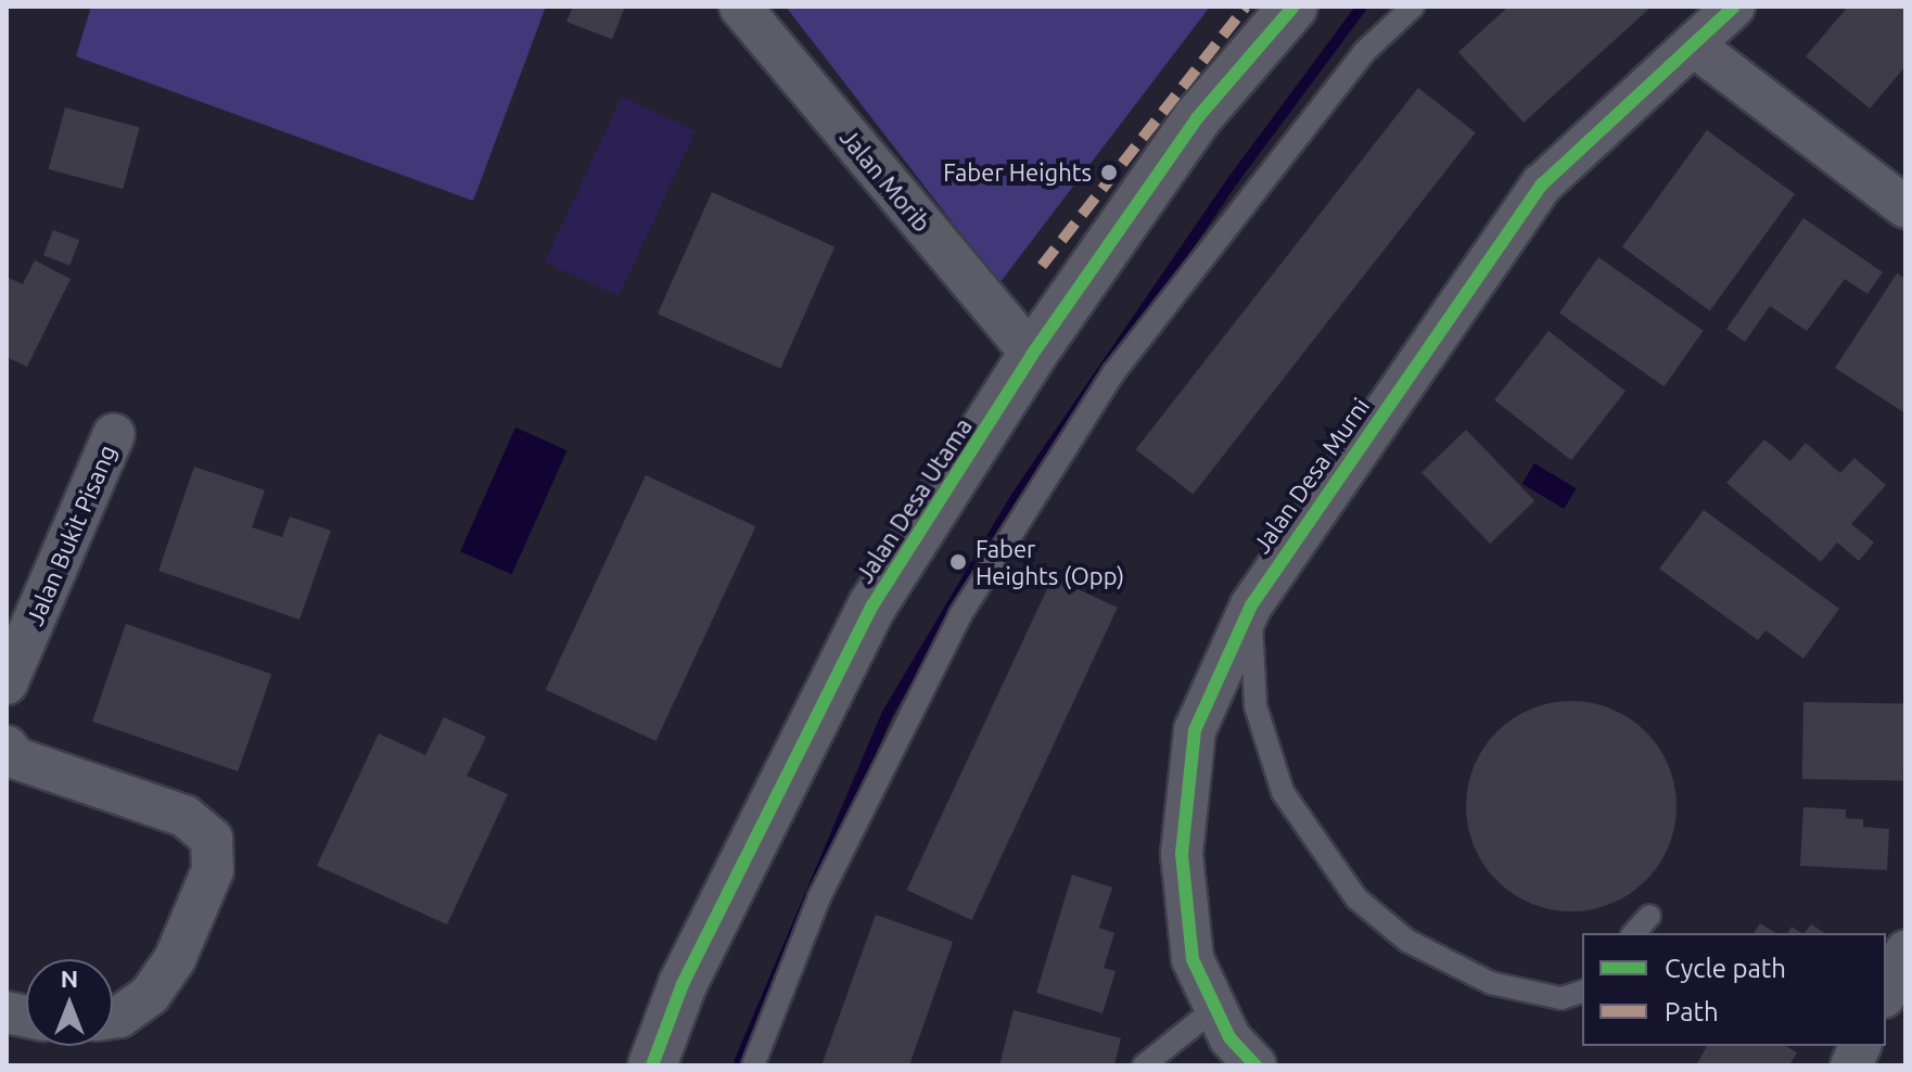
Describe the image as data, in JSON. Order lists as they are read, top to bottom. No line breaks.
{"streets":{"street":["Jalan Morib","Jalan Desa Murni","Jalan Desa Utama","Jalan Bukit Pisang"]},"crossings":[["Jalan Morib","Jalan Desa Utama"]],"places":["Faber Heights","Faber Heights (Opp)"],"legend":["Cycle path","Path"],"north":"top"}
